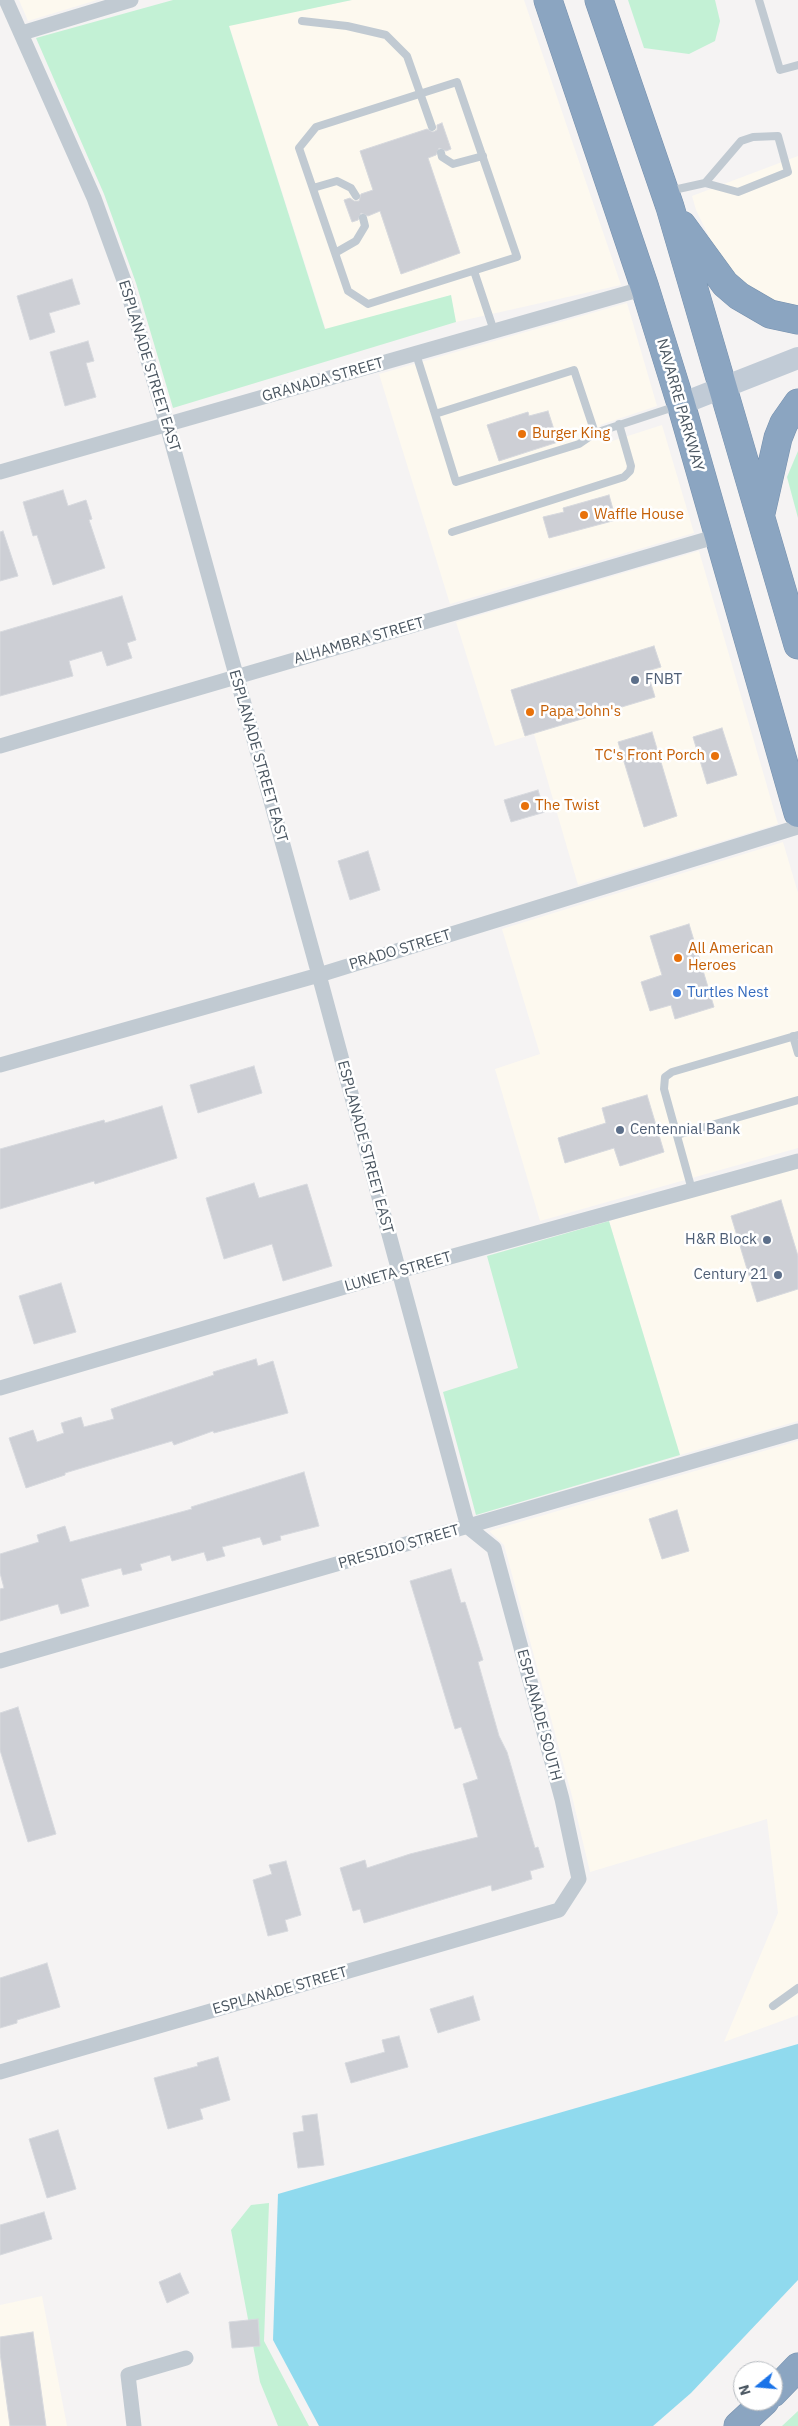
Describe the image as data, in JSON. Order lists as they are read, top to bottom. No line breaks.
{"streets":{"highway":["NAVARRE PARKWAY"],"street":["ESPLANADE STREET EAST","GRANADA STREET","ALHAMBRA STREET","PRADO STREET","LUNETA STREET","PRESIDIO STREET","ESPLANADE SOUTH","ESPLANADE STREET"]},"crossings":[["ESPLANADE STREET EAST","GRANADA STREET"],["ESPLANADE STREET EAST","ALHAMBRA STREET"],["ESPLANADE STREET EAST","PRADO STREET"],["ESPLANADE STREET EAST","LUNETA STREET"],["ESPLANADE STREET EAST","PRESIDIO STREET"],["ESPLANADE STREET EAST","ESPLANADE SOUTH"],["GRANADA STREET","NAVARRE PARKWAY"],["NAVARRE PARKWAY","ALHAMBRA STREET"],["PRESIDIO STREET","ESPLANADE SOUTH"],["ESPLANADE SOUTH","ESPLANADE STREET"]],"places":["Burger King","Waffle House","FNBT","Papa John's","TC's Front Porch","The Twist","All American Heroes","Turtles Nest","Centennial Bank","H&R Block","Century 21"],"north":"left"}
